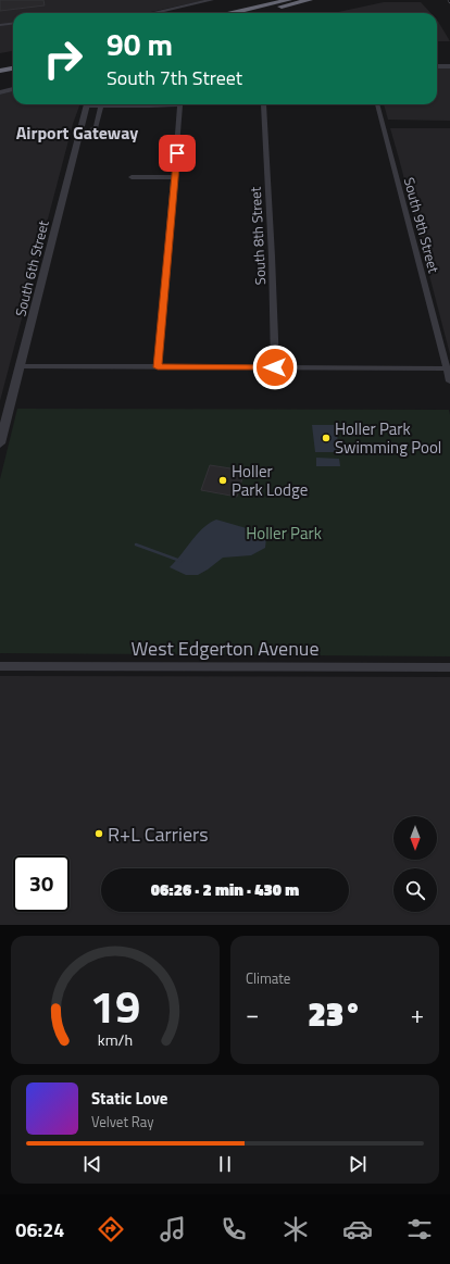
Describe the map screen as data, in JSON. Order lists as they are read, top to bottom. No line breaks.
{"streets":{"street":["South 9th Street","South 8th Street","South 6th Street","West Edgerton Avenue"]},"districts":["Airport Gateway"],"parks":["Holler Park"],"places":["Holler Park Swimming Pool","Holler Park Lodge","R+L Carriers"],"north":"bottom","page":{"turn":["90 m","South 7th Street"],"limit":"30","trip":"06:26 · 2 min · 430 m","tile":"Climate","heat":["−","23°","+"],"song":["Static Love","Velvet Ray"],"tabs":"06:24","gauge":["19","km/h"]}}
